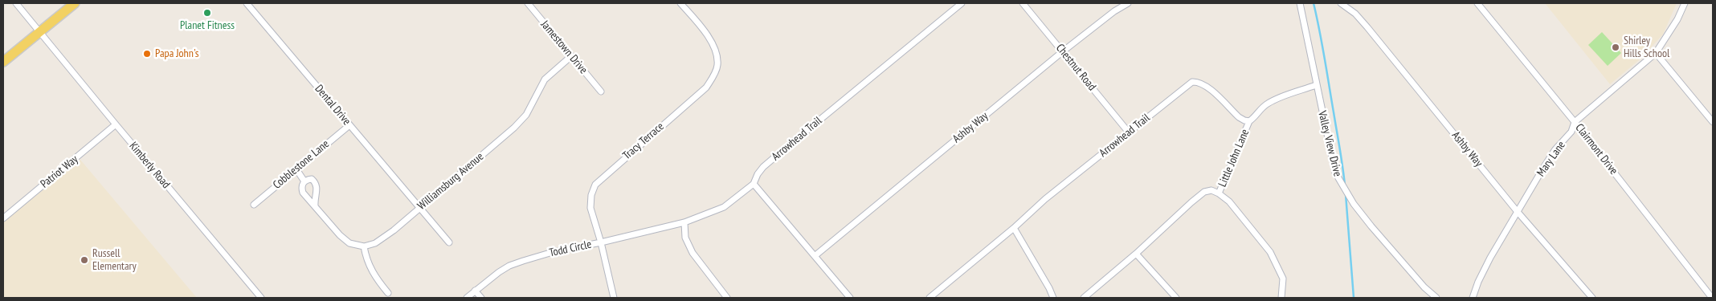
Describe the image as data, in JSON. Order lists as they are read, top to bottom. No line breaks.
{"streets":{"street":["Jamestown Drive","Chestnut Road","Dental Drive","Ashby Way","Arrowhead Trail","Tracy Terrace","Valley View Drive","Clairmont Drive","Little John Lane","Mary Lane","Cobblestone Lane","Kimberly Road","Patriot Way","Williamsburg Avenue","Todd Circle"]},"crossings":[["Jamestown Drive","Williamsburg Avenue"],["Chestnut Road","Ashby Way"],["Chestnut Road","Arrowhead Trail"],["Dental Drive","Cobblestone Lane"],["Dental Drive","Williamsburg Avenue"],["Ashby Way","Mary Lane"],["Arrowhead Trail","Little John Lane"],["Arrowhead Trail","Todd Circle"],["Tracy Terrace","Todd Circle"],["Valley View Drive","Little John Lane"],["Clairmont Drive","Mary Lane"],["Kimberly Road","Patriot Way"]],"places":["Planet Fitness","Shirley Hills School","Papa John's","Russell Elementary"]}
